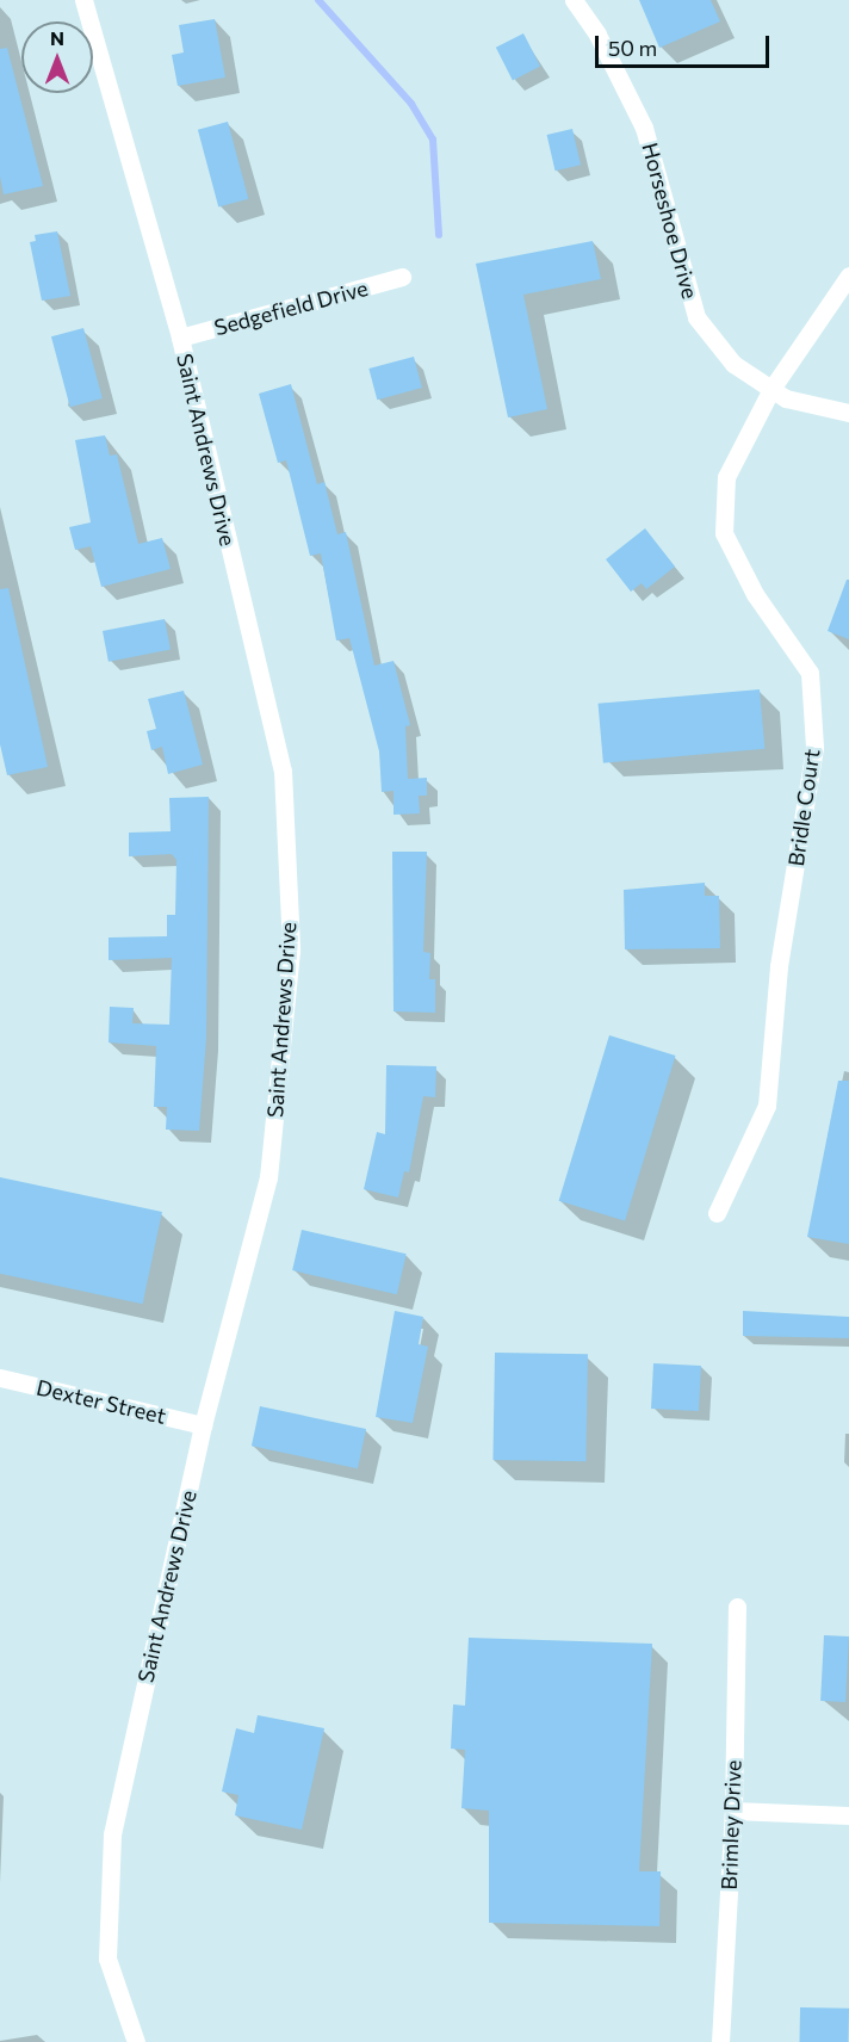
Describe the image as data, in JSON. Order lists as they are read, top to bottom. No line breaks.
{"streets":{"street":["Horseshoe Drive","Sedgefield Drive","Saint Andrews Drive","Bridle Court","Dexter Street","Brimley Drive"]},"crossings":[["Horseshoe Drive","Bridle Court"],["Sedgefield Drive","Saint Andrews Drive"],["Saint Andrews Drive","Dexter Street"]],"scale_bar":"50 m","north":"top"}
